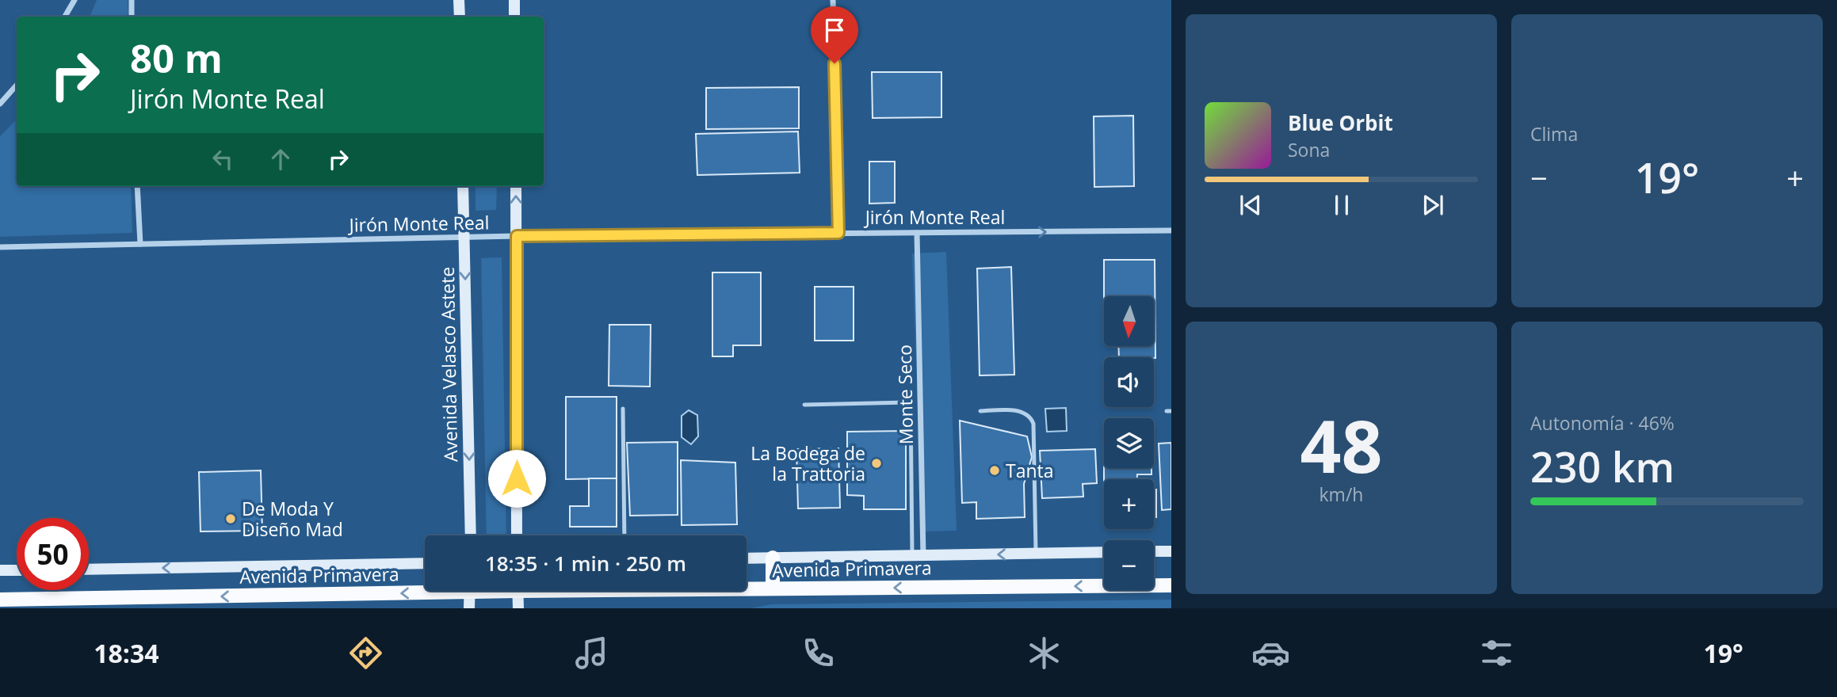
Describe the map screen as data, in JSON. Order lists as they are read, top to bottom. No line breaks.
{"streets":{"main road":["Avenida Velasco Astete","Avenida Primavera"],"street":["Jirón Monte Real","Monte Seco"]},"crossings":[["Jirón Monte Real","Avenida Velasco Astete"],["Jirón Monte Real","Monte Seco"],["Monte Seco","Avenida Primavera"]],"one_way":["Avenida Primavera"],"places":["La Bodega de la Trattoria","Tanta","De Moda Y Diseño Mad"],"north":"bottom","page":{"tile":["Clima",["48","km/h"],["Autonomía · 46%","230 km"]],"turn":["80 m","Jirón Monte Real"],"song":["Blue Orbit","Sona"],"heat":["−","19°","+"],"map_buttons":["+","−"],"limit":"50","trip":"18:35 · 1 min · 250 m","tabs":["18:34","19°"]}}
